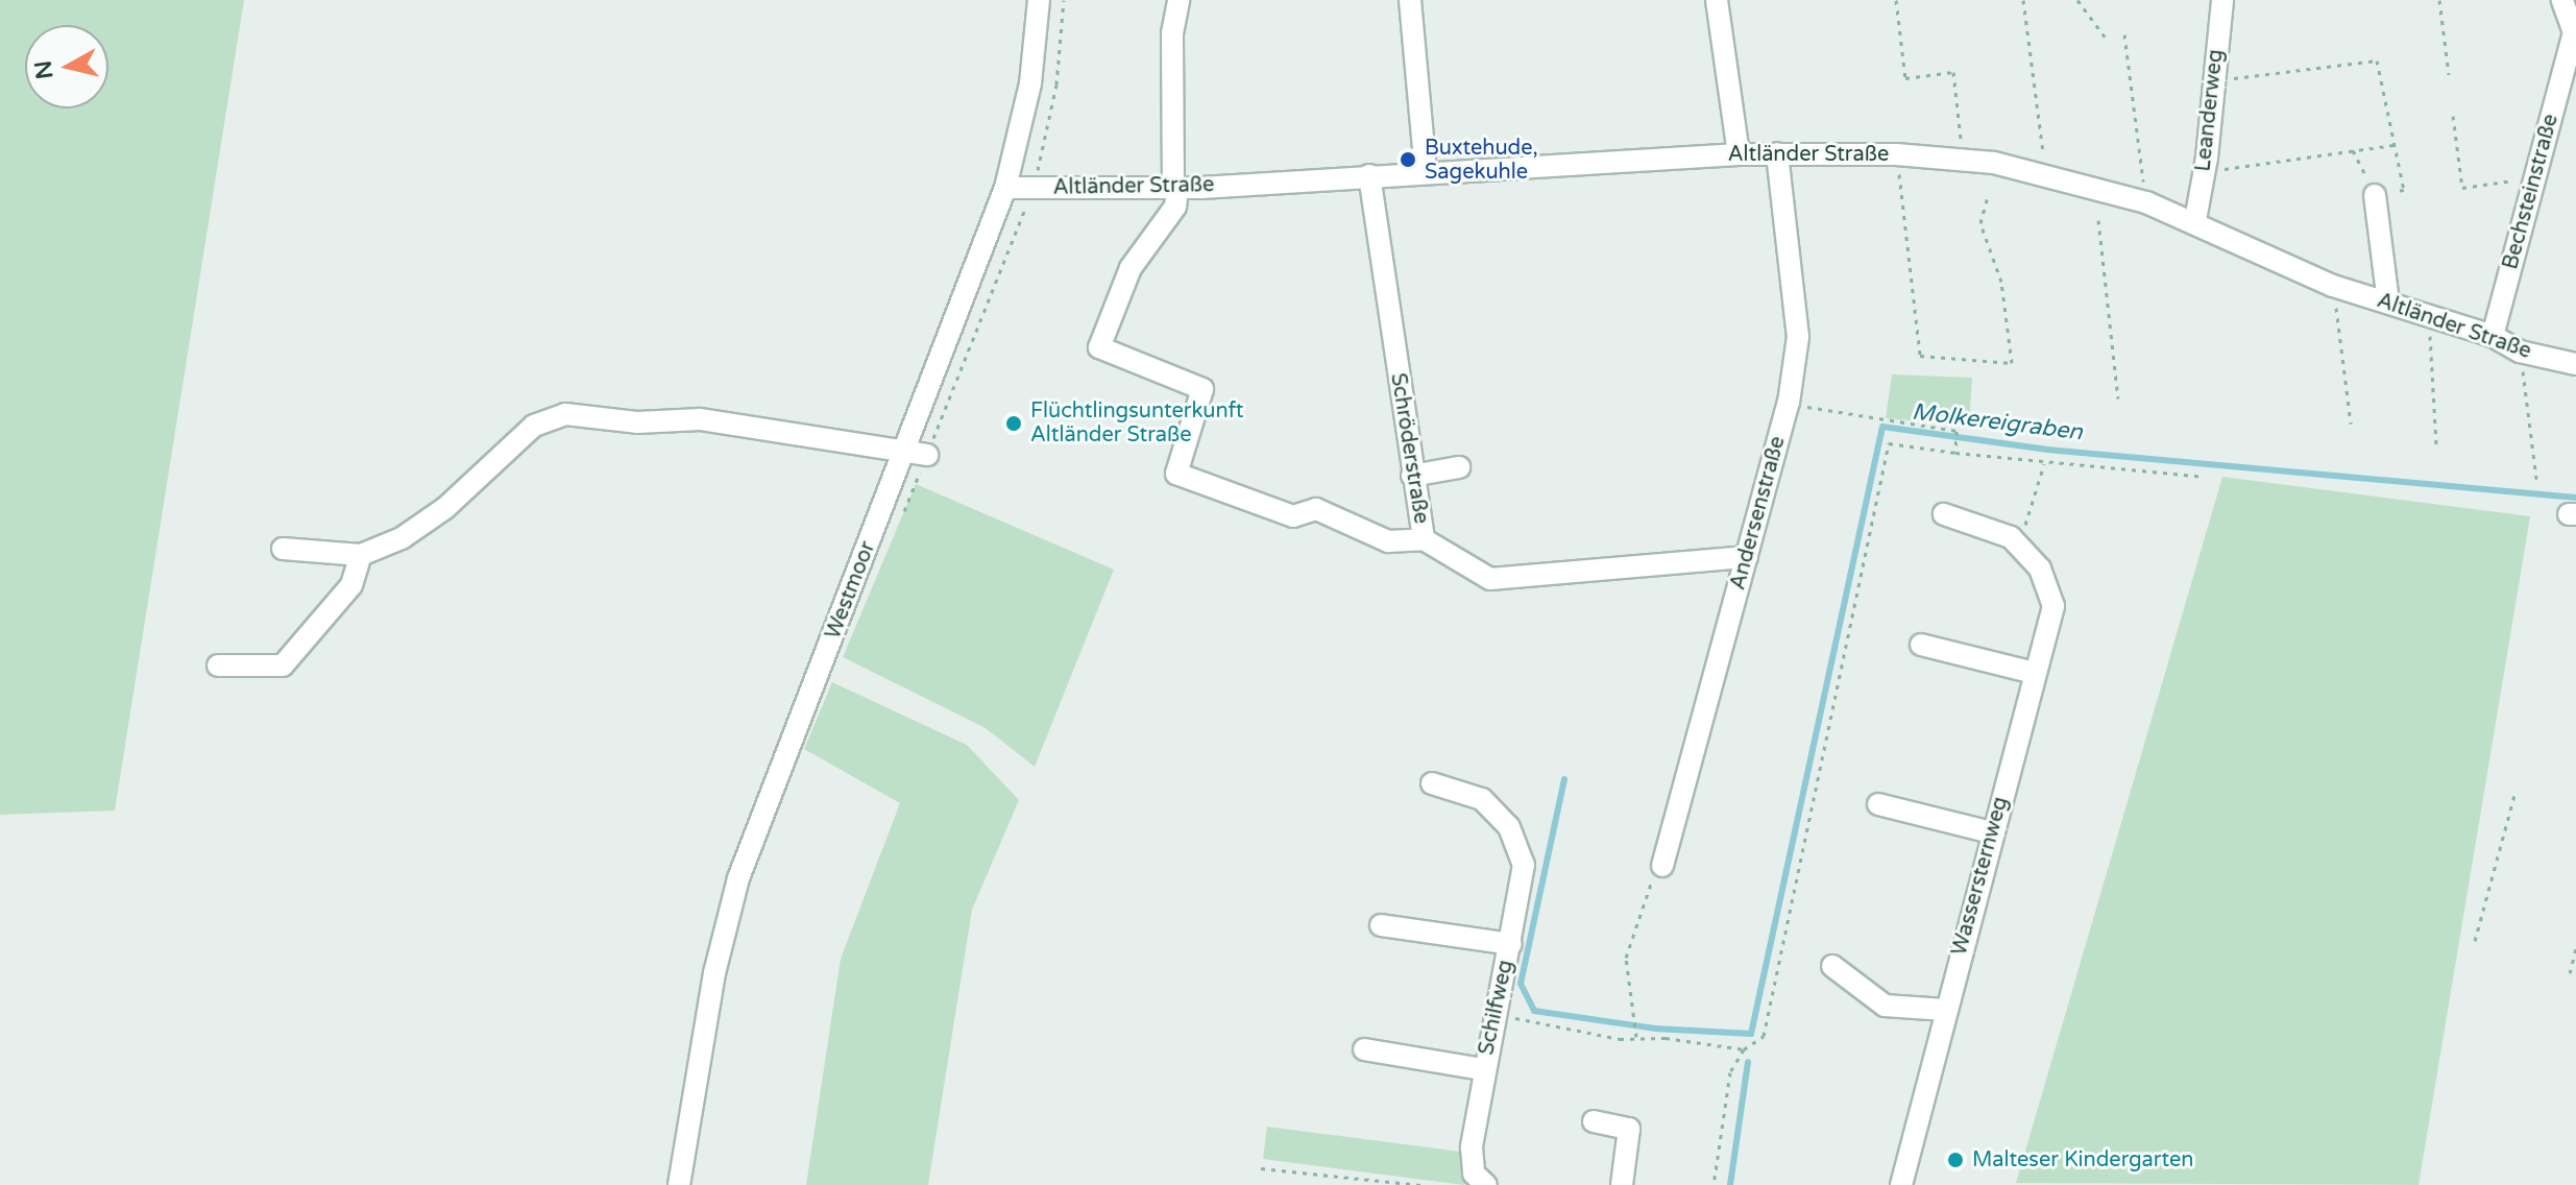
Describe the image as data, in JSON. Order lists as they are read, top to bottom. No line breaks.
{"streets":{"street":["Leanderweg","Altländer Straße","Bechsteinstraße","Schröderstraße","Andersenstraße","Westmoor","Wassersternweg","Schilfweg"]},"crossings":[["Leanderweg","Altländer Straße"],["Altländer Straße","Bechsteinstraße"],["Altländer Straße","Schröderstraße"],["Altländer Straße","Andersenstraße"],["Altländer Straße","Westmoor"],["Schröderstraße","Andersenstraße"]],"water":["Molkereigraben"],"places":["Buxtehude, Sagekuhle","Flüchtlingsunterkunft Altländer Straße","Malteser Kindergarten"],"north":"left"}
